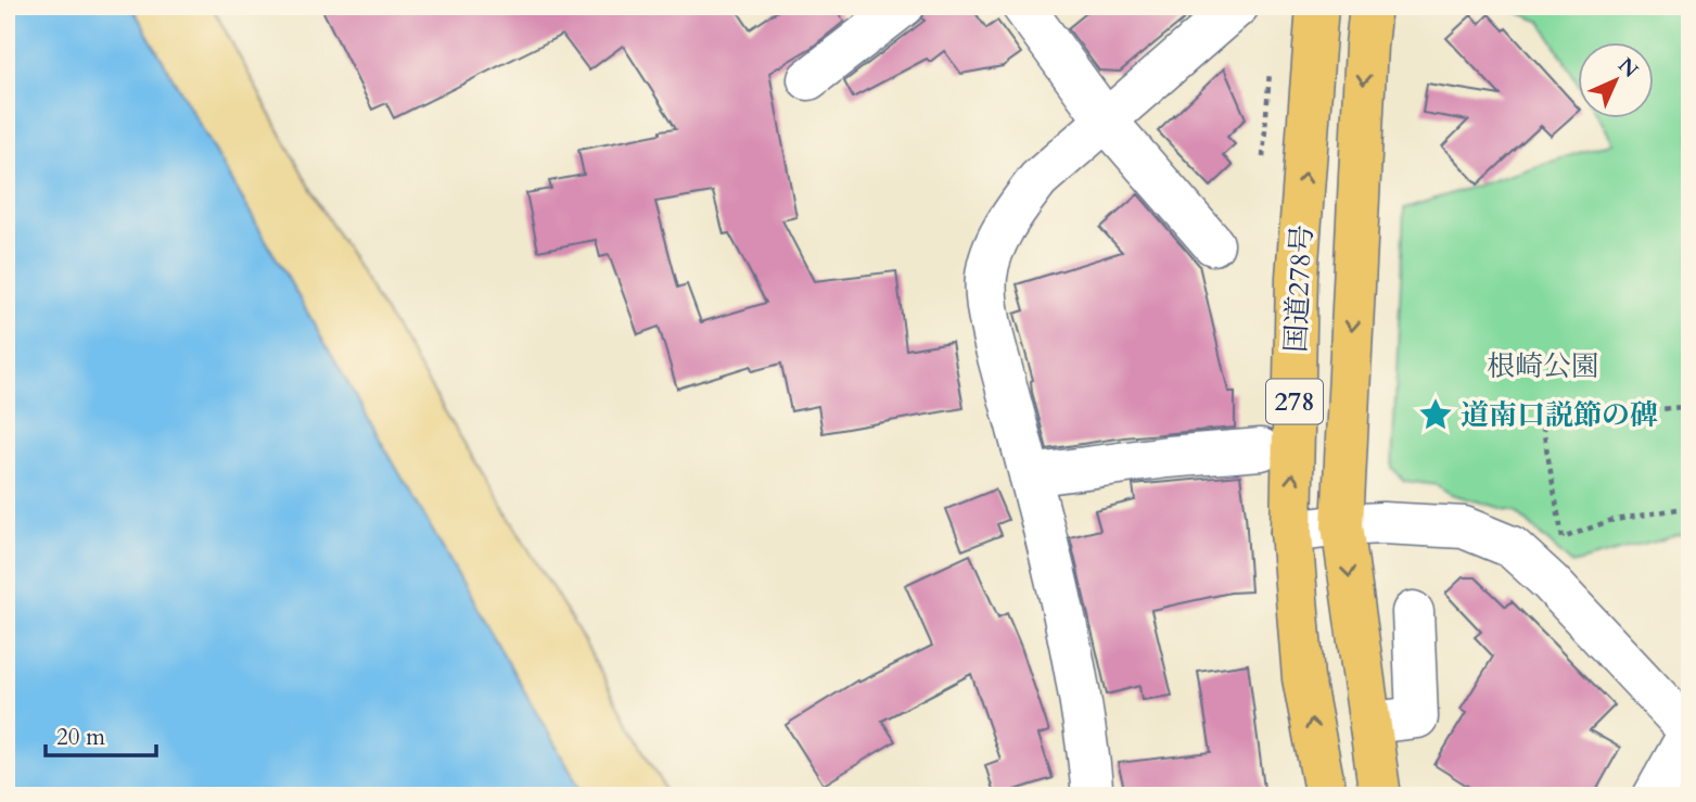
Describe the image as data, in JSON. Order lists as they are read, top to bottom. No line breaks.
{"streets":{"highway":["国道278号","278"]},"parks":["根崎公園"],"places":{"place":["道南口説節の碑"]},"scale_bar":"20 m","north":"top right"}
